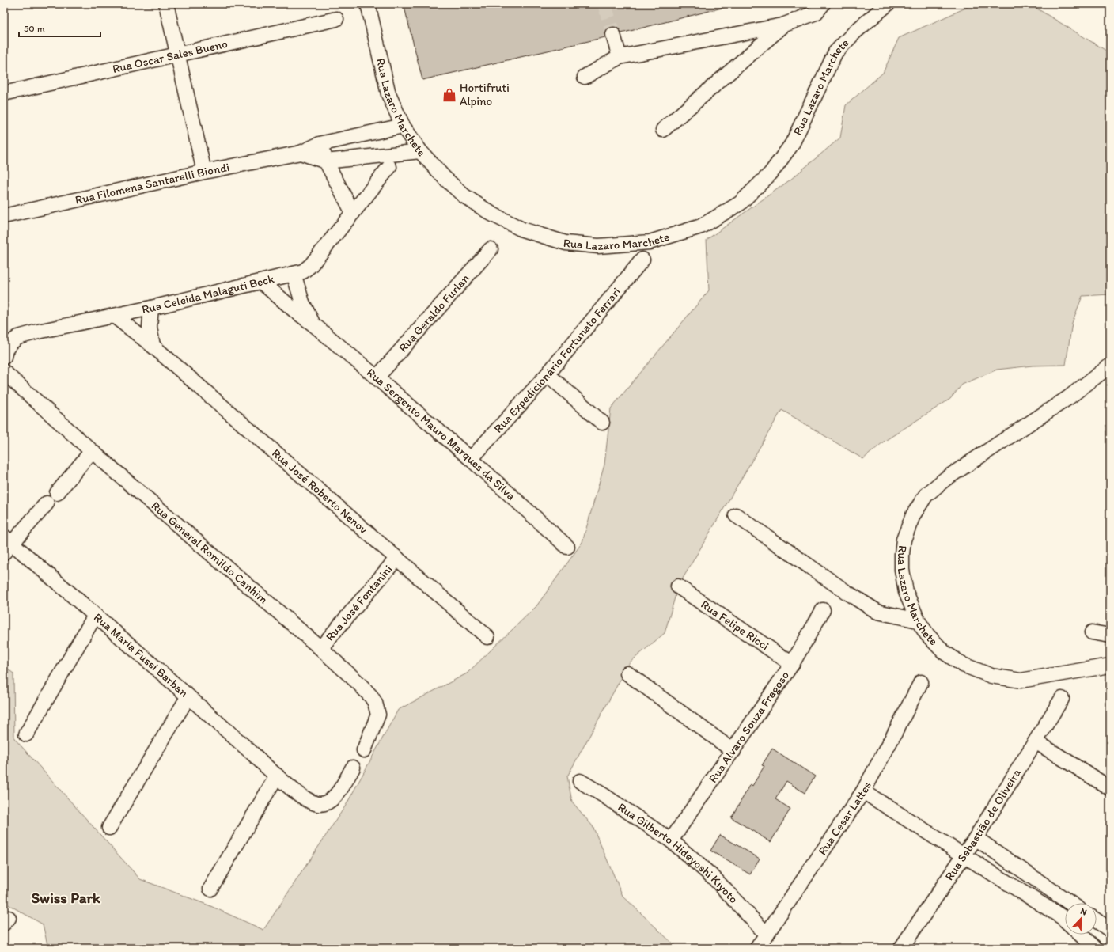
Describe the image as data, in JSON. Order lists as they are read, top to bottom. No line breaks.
{"streets":{"street":["Rua Oscar Sales Bueno","Rua Lazaro Marchete","Rua Filomena Santarelli Biondi","Rua Celeida Malaguti Beck","Rua Geraldo Furlan","Rua Expedicionário Fortunato Ferrari","Rua Sergento Mauro Marques da Silva","Rua José Roberto Nenov","Rua General Romildo Canhim","Rua José Fontanini","Rua Felipe Ricci","Rua Maria Fussi Barban","Rua Alvaro Souza Fragoso","Rua Cesar Lattes","Rua Sebastião de Oliveira","Rua Gilberto Hideyoshi Kiyoto"]},"crossings":[["Rua Lazaro Marchete","Rua Filomena Santarelli Biondi"],["Rua Celeida Malaguti Beck","Rua Sergento Mauro Marques da Silva"],["Rua Celeida Malaguti Beck","Rua José Roberto Nenov"],["Rua Geraldo Furlan","Rua Sergento Mauro Marques da Silva"],["Rua Expedicionário Fortunato Ferrari","Rua Sergento Mauro Marques da Silva"],["Rua José Roberto Nenov","Rua José Fontanini"],["Rua General Romildo Canhim","Rua José Fontanini"],["Rua Felipe Ricci","Rua Alvaro Souza Fragoso"],["Rua Alvaro Souza Fragoso","Rua Gilberto Hideyoshi Kiyoto"],["Rua Cesar Lattes","Rua Gilberto Hideyoshi Kiyoto"]],"districts":["Swiss Park"],"places":{"shop":["Hortifruti Alpino"]},"scale_bar":"50 m","north":"top"}
